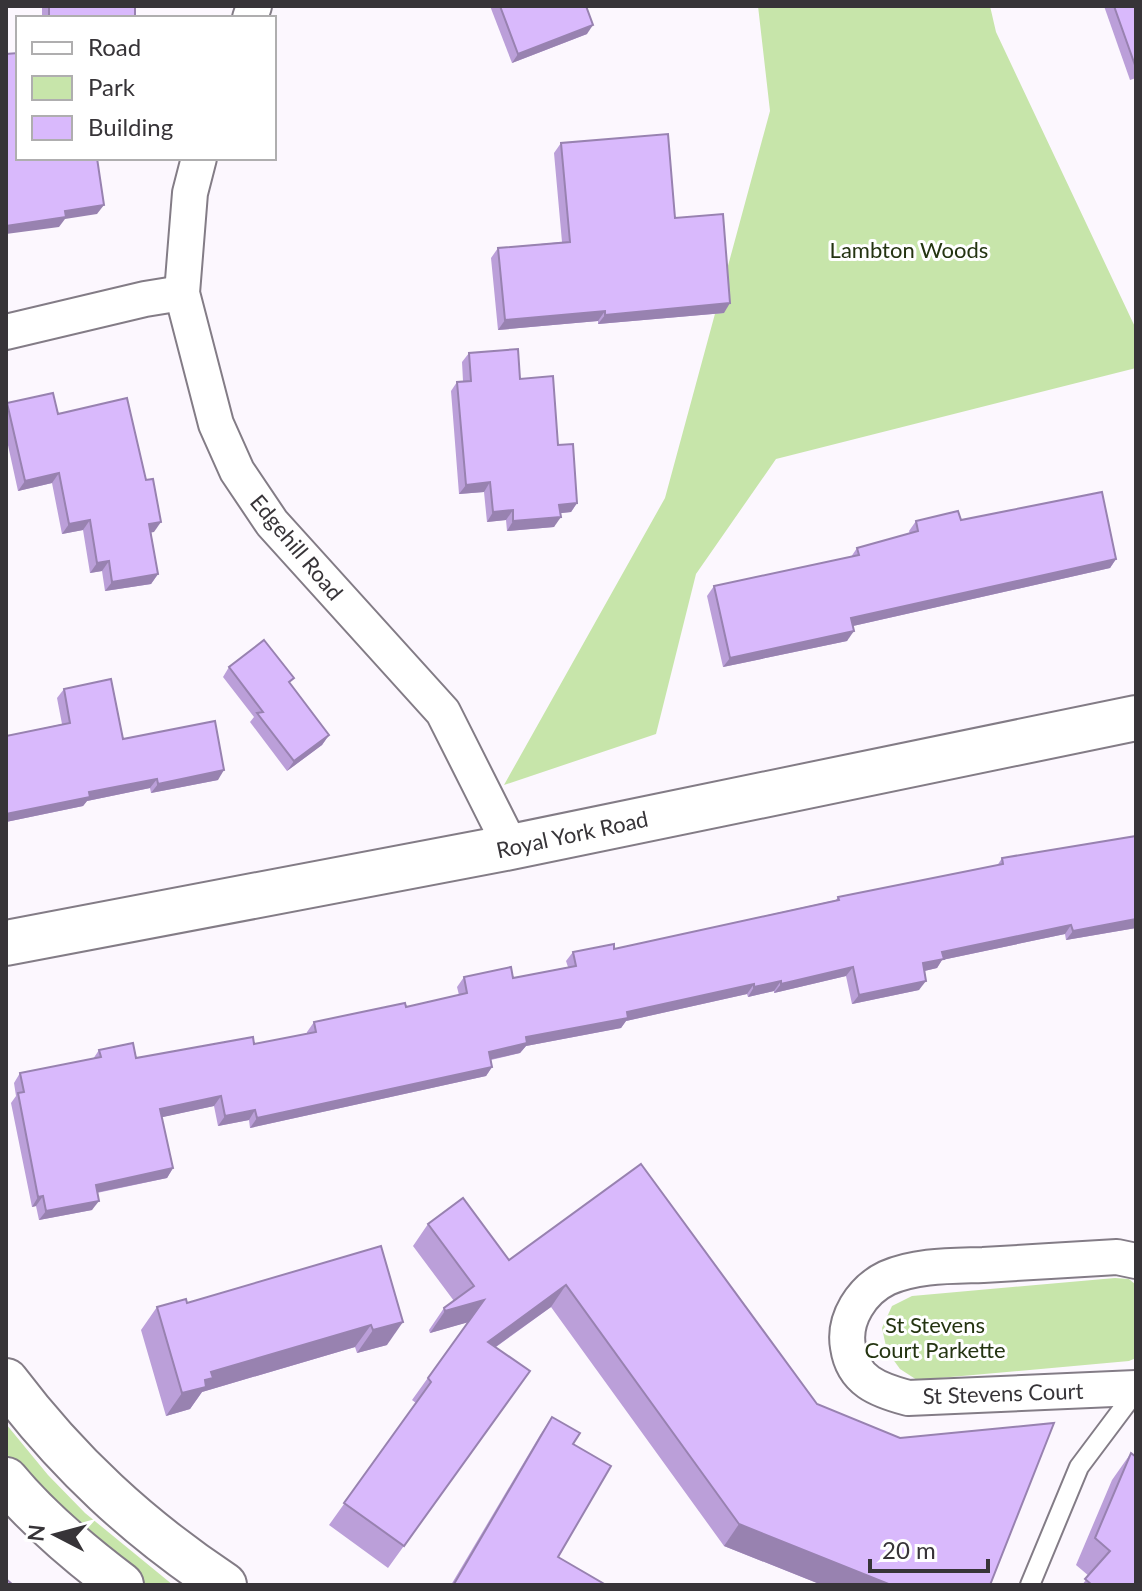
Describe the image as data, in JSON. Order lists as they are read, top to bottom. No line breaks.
{"streets":{"main road":["Royal York Road"],"street":["Edgehill Road","St Stevens Court"]},"crossings":[["Edgehill Road","Royal York Road"]],"parks":["Lambton Woods","St Stevens Court Parkette"],"legend":["Road","Park","Building"],"scale_bar":"20 m","north":"left"}
